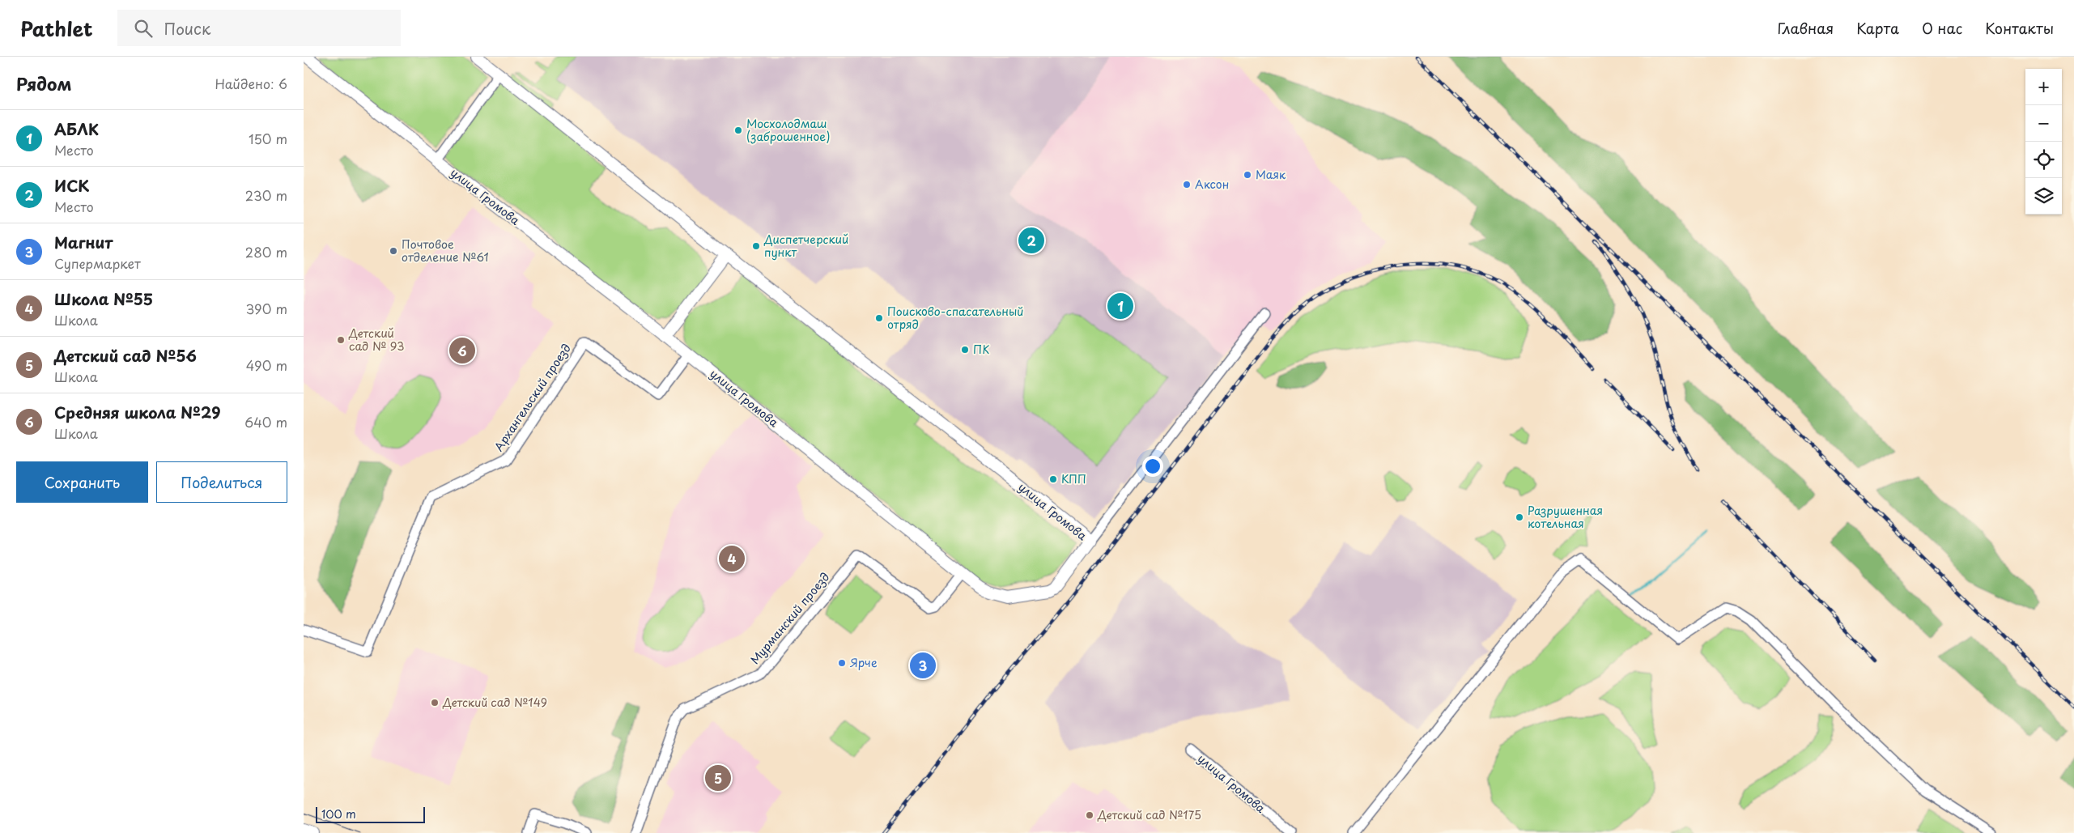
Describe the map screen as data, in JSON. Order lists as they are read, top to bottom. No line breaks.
{"streets":{"street":["улица Громова","Архангельский проезд","Мурманский проезд"]},"crossings":[["улица Громова","Архангельский проезд"],["улица Громова","Мурманский проезд"]],"places":["Мосхолодмаш (заброшенное)","Маяк","Аксон","Диспетчерский пункт","Почтовое отделение №61","Поисково-спасательный отряд","Детский сад № 93","ПК","КПП","Разрушенная котельная","Ярче","Детский сад №149","Детский сад №175"],"scale_bar":"100 m","page":{"header":"Pathlet","search":"Поиск","nav":["Главная","Карта","О нас","Контакты"],"heading":["Рядом","Найдено: 6"],"map_buttons":["+","−"],"list":[{"mark":"1","name":"АБЛК","note":"Место","value":"150 m"},{"mark":"2","name":"ИСК","note":"Место","value":"230 m"},{"mark":"3","name":"Магнит","note":"Супермаркет","value":"280 m"},{"mark":"4","name":"Школа №55","note":"Школа","value":"390 m"},{"mark":"5","name":"Детский сад №56","note":"Школа","value":"490 m"},{"mark":"6","name":"Средняя школа №29","note":"Школа","value":"640 m"}],"pins":["2","1","6","4","3","5"],"buttons":["Сохранить","Поделиться"],"scale":"100 m"}}
